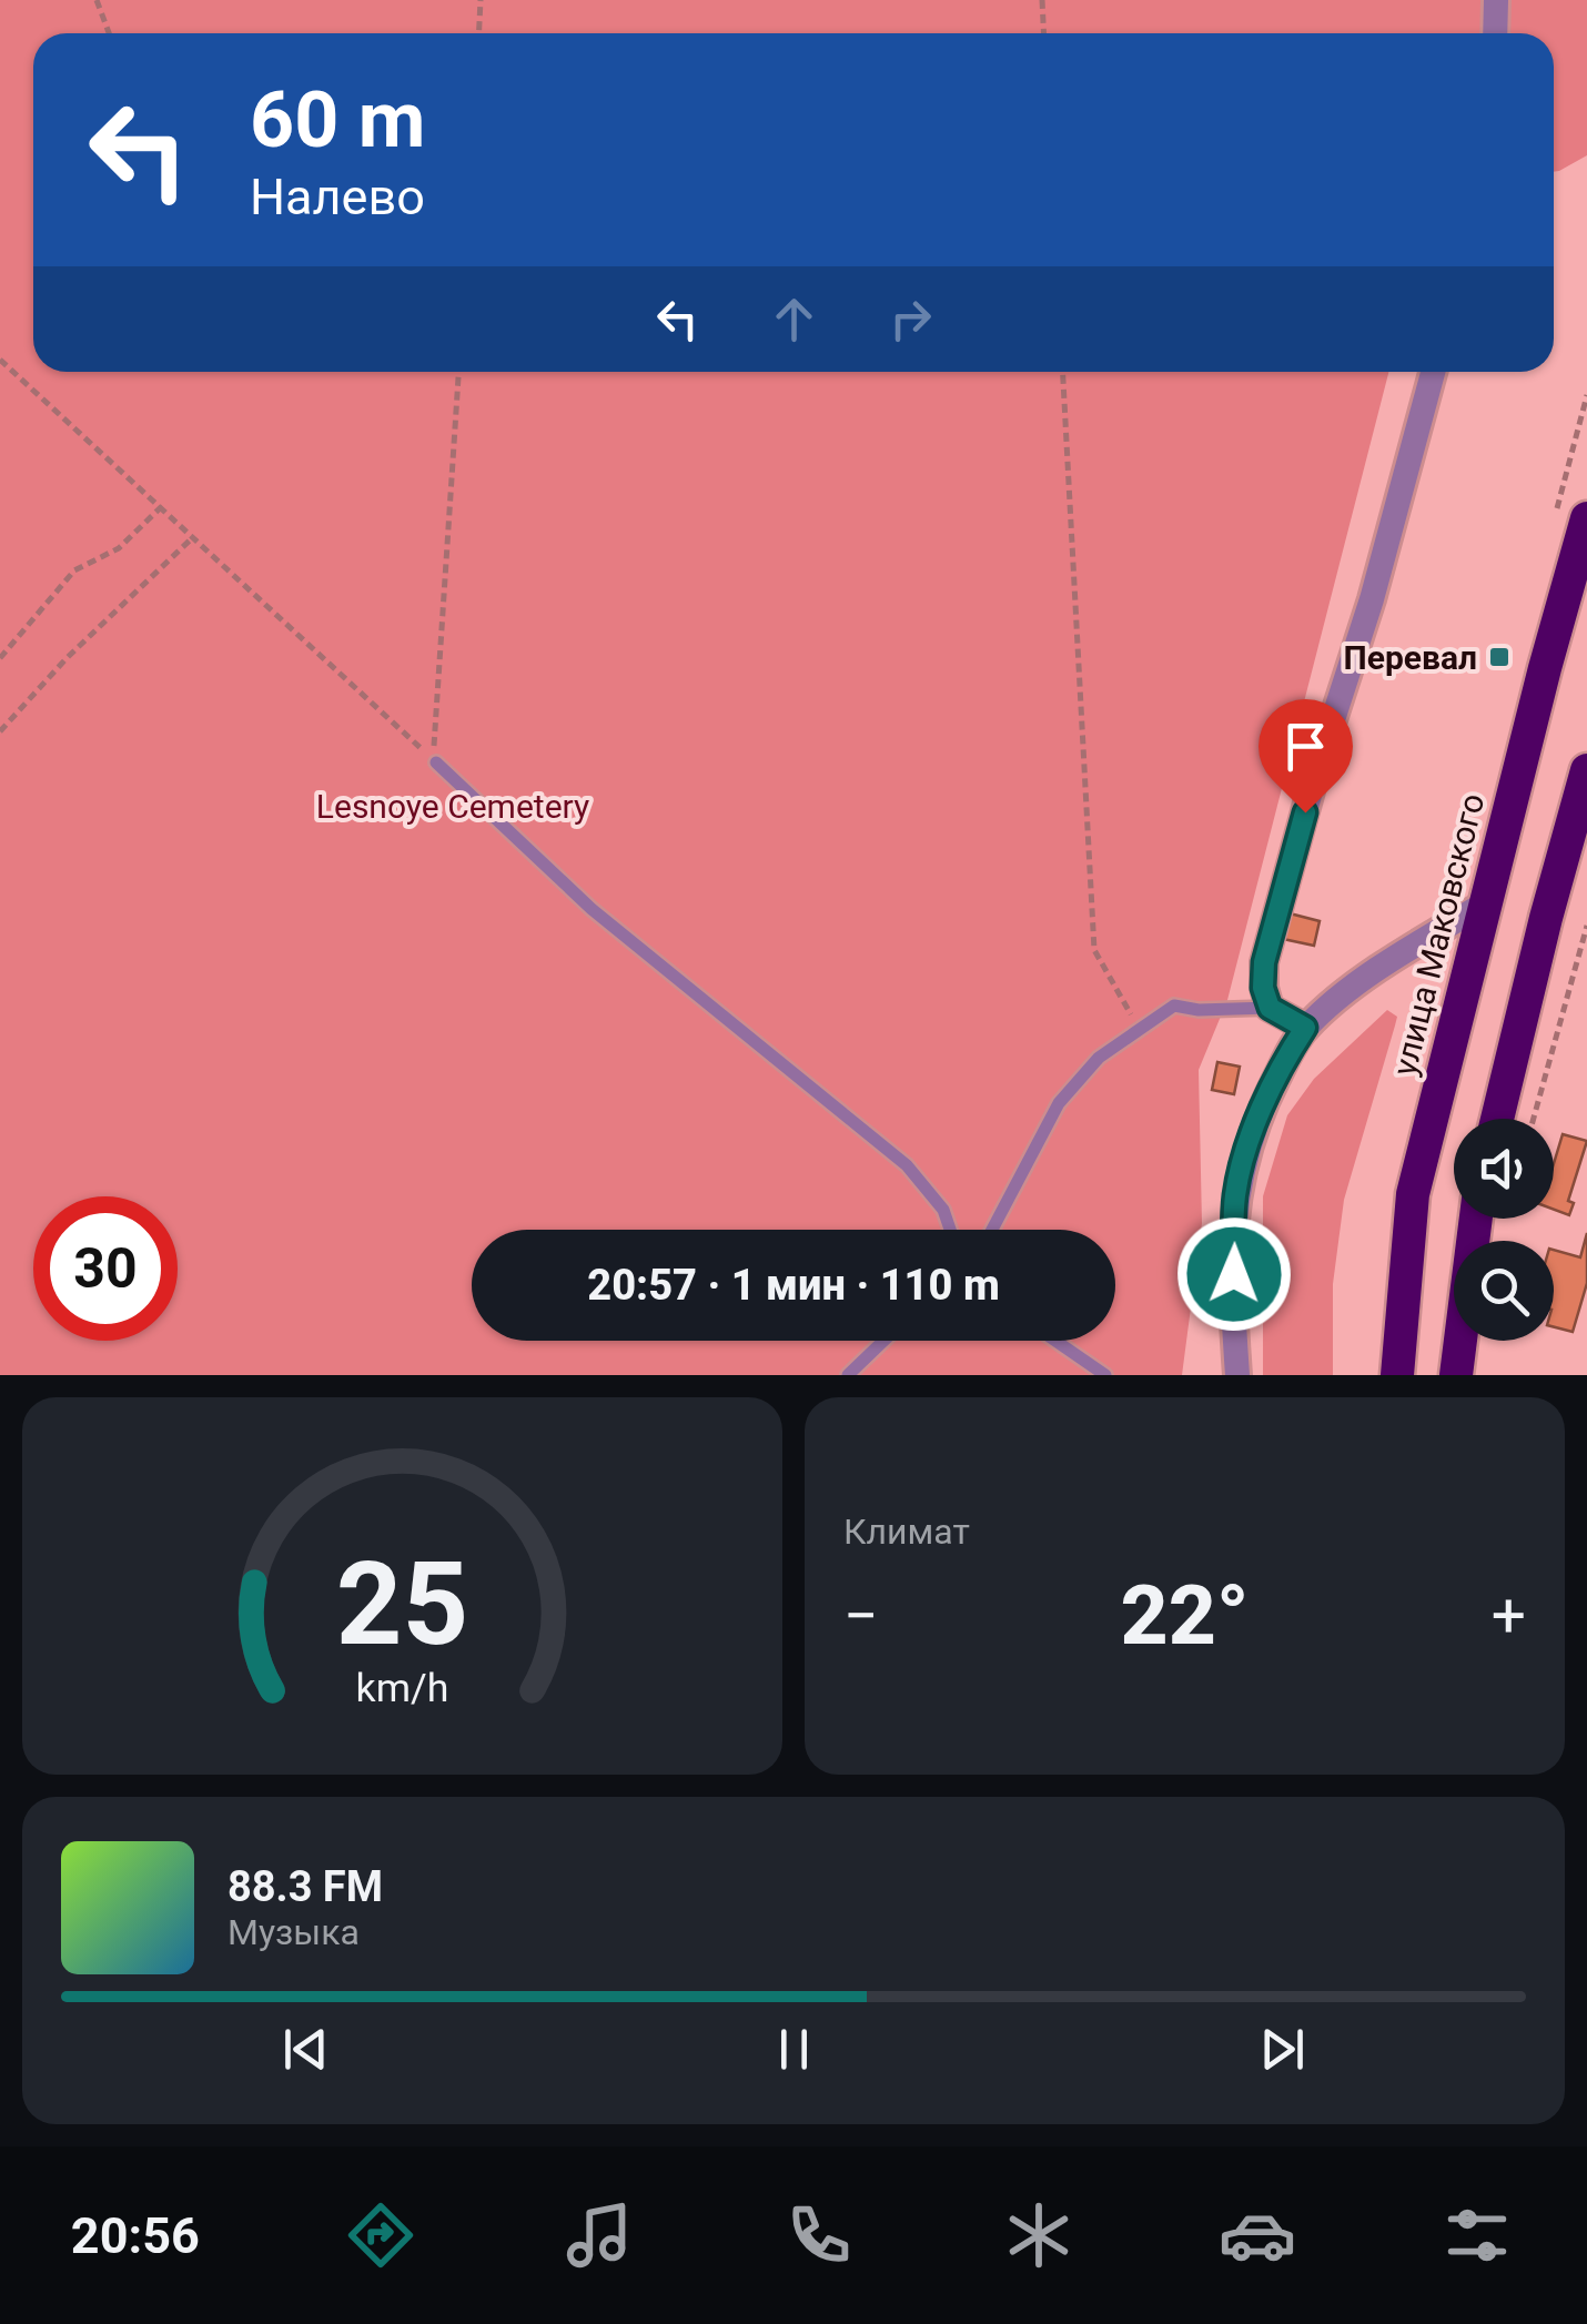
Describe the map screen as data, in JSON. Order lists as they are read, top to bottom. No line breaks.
{"streets":{"highway":["улица Маковского"]},"parks":["Lesnoye Cemetery"],"places":{"transit":["Перевал"]},"page":{"turn":["60 m","Налево"],"limit":"30","trip":"20:57 · 1 мин · 110 m","tile":"Климат","heat":["−","22°","+"],"song":["88.3 FM","Музыка"],"tabs":"20:56","gauge":["25","km/h"]}}
